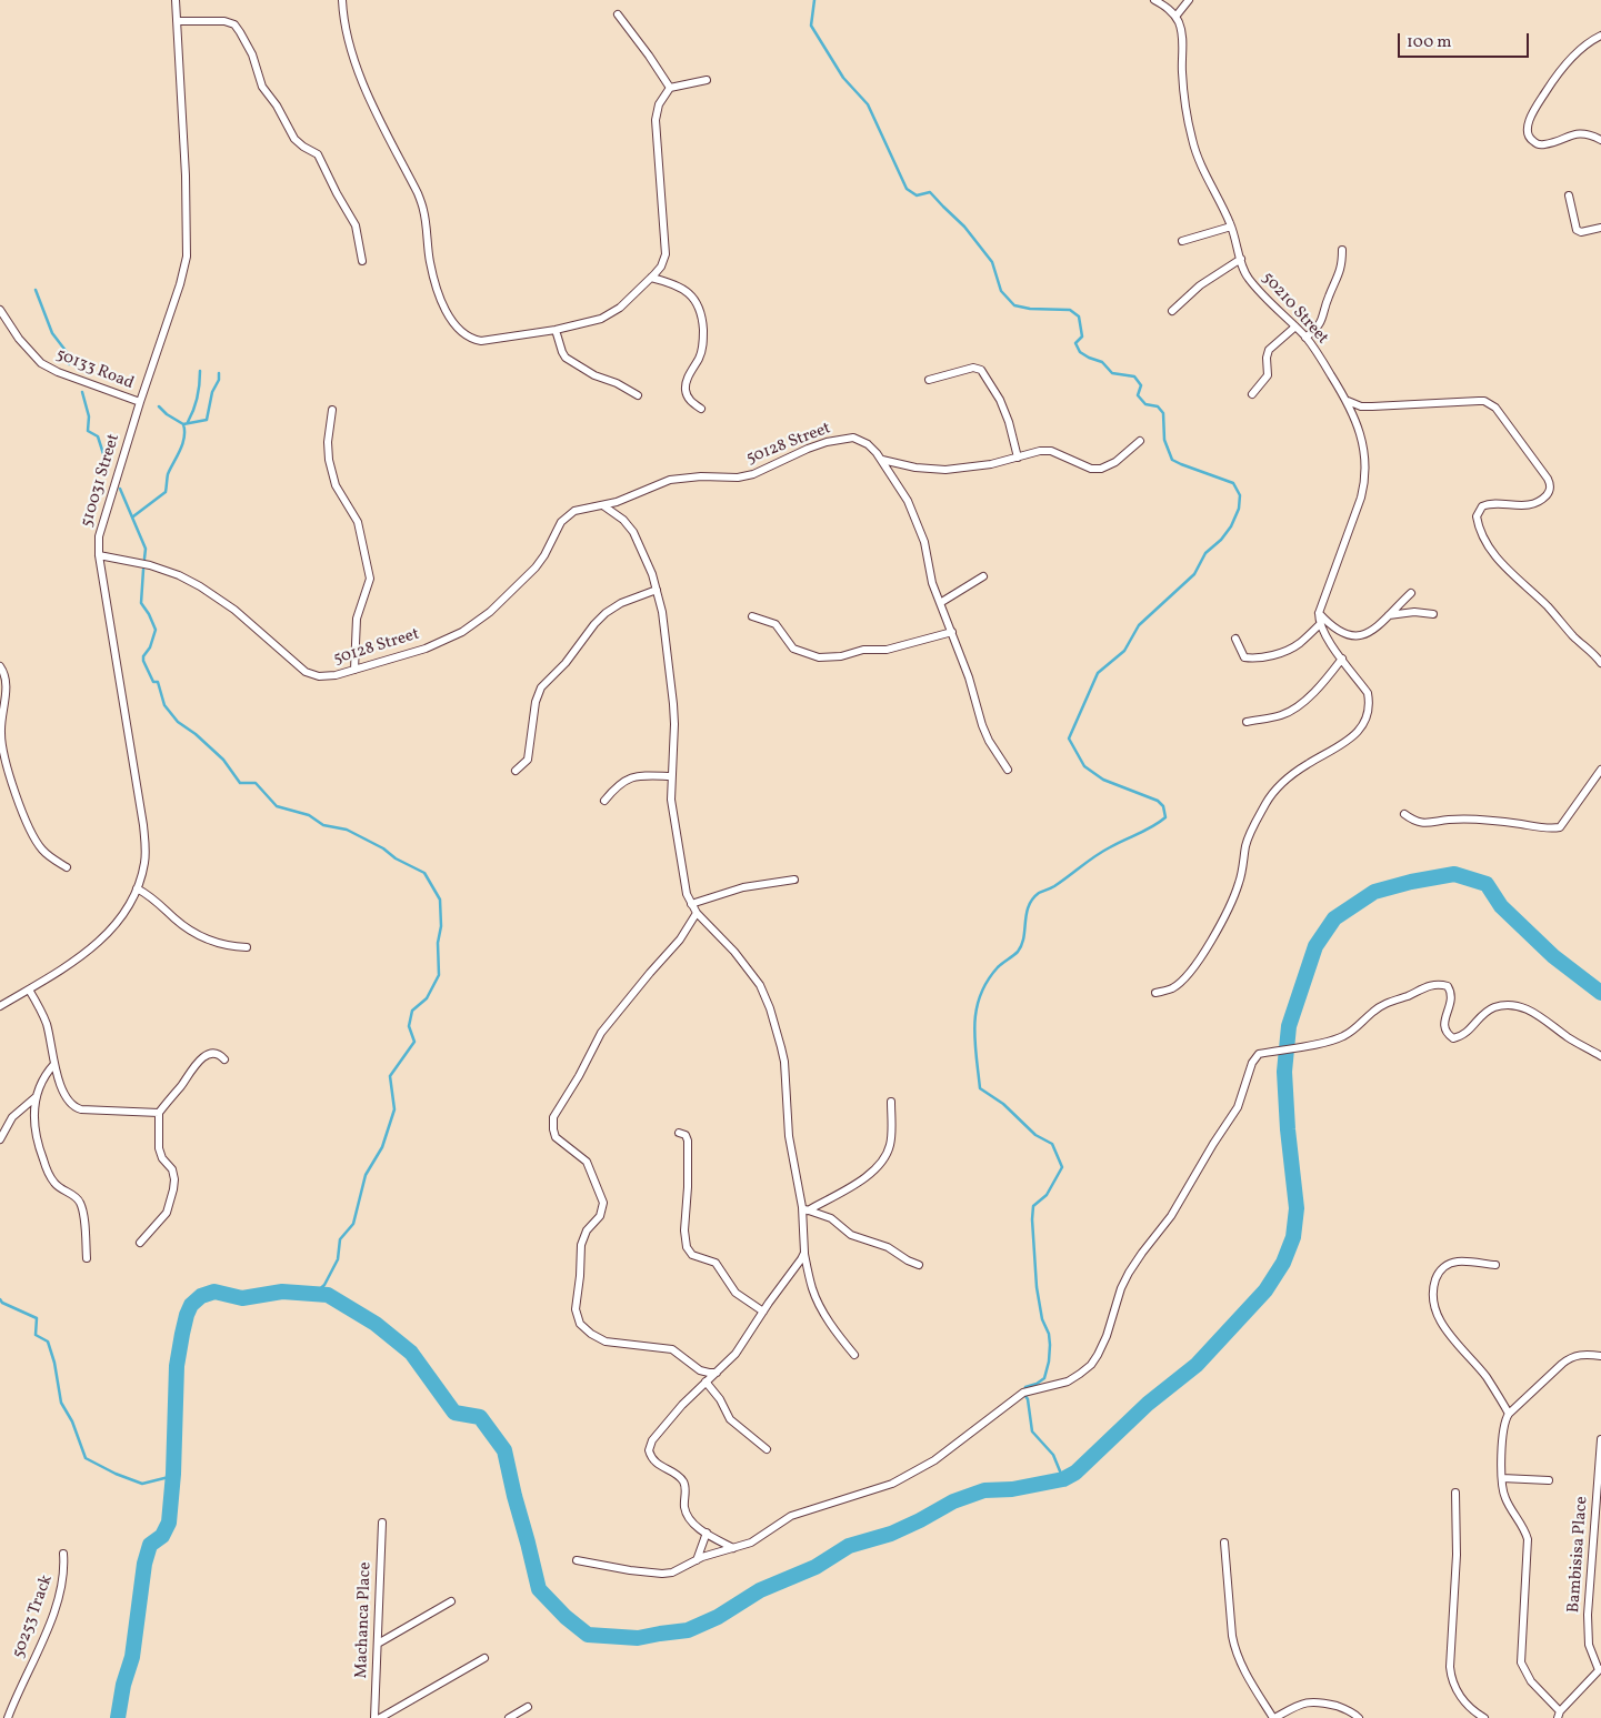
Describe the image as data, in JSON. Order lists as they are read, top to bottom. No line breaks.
{"streets":{"street":["50210 Street","50133 Road","50128 Street","510031 Street","Bambisisa Place","50253 Track","Machanca Place"]},"crossings":[["50133 Road","510031 Street"],["50128 Street","510031 Street"]],"scale_bar":"100 m"}
